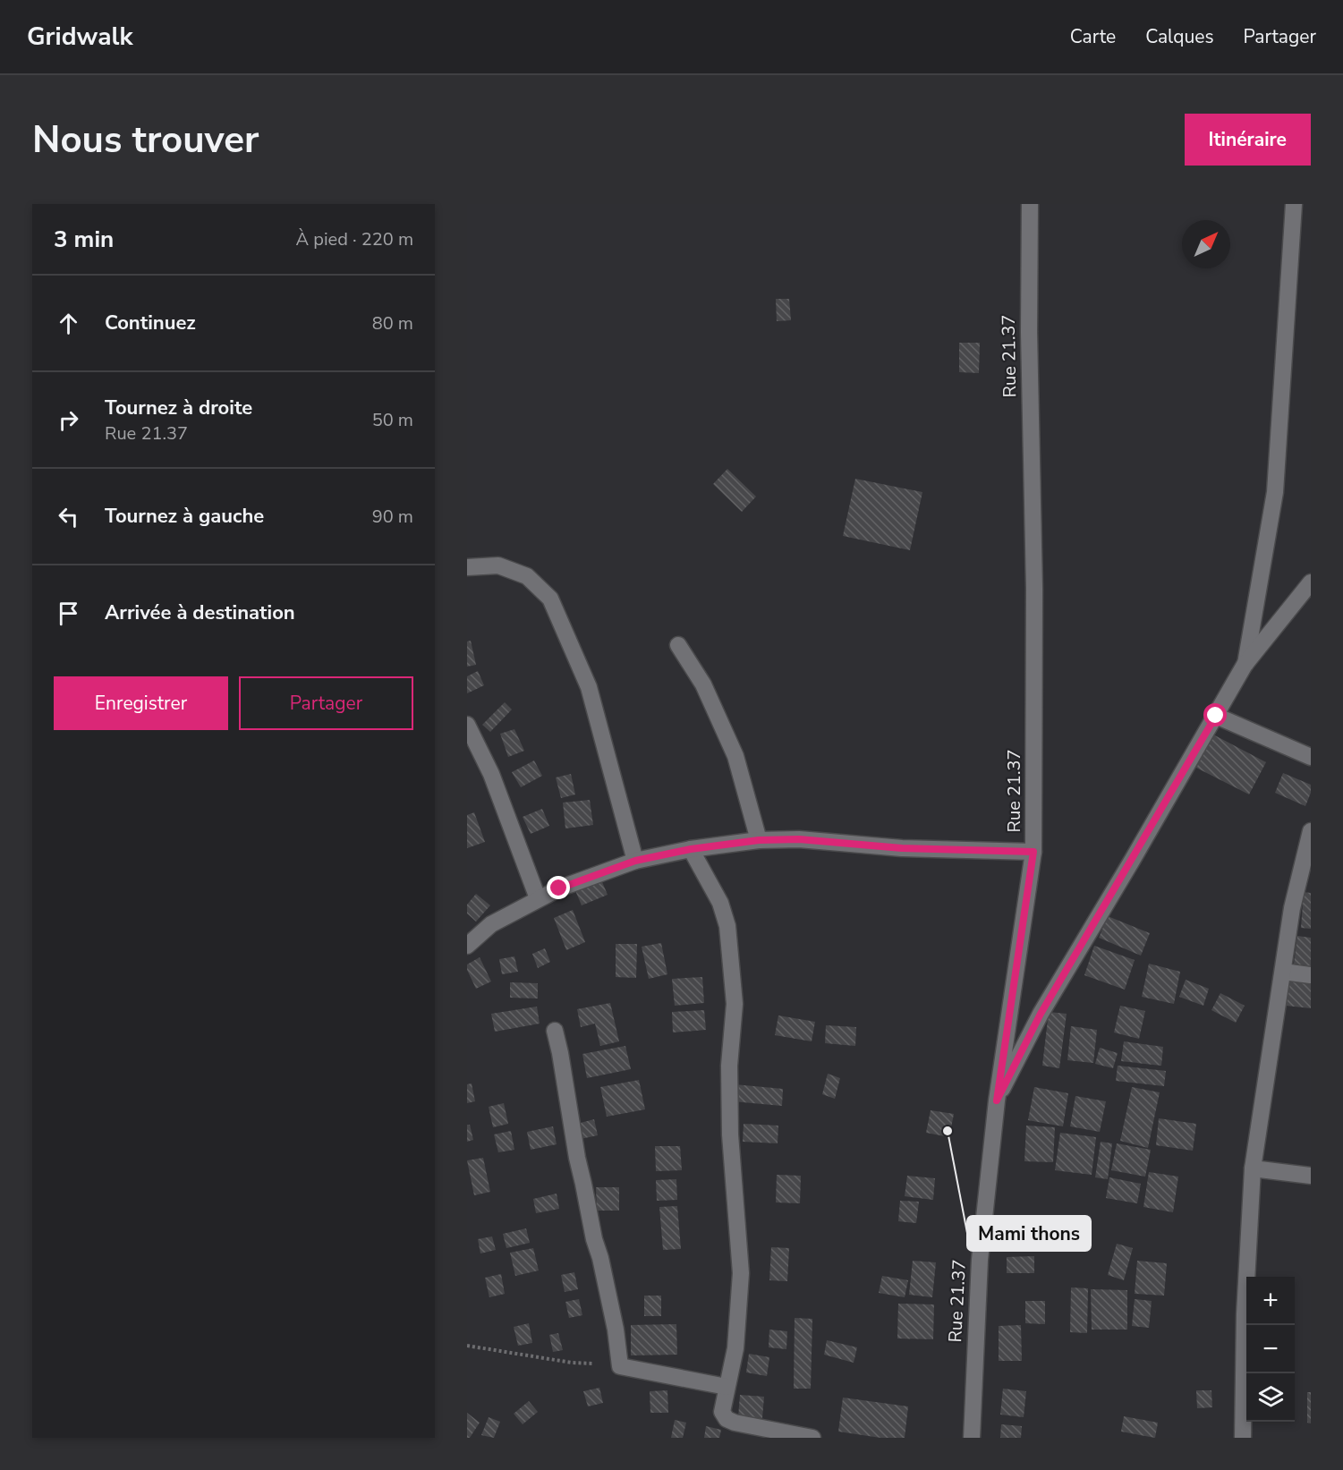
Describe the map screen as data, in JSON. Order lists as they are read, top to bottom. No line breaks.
{"streets":{"street":["Rue 21.37"]},"places":["Mami thons"],"north":"top right","page":{"header":"Gridwalk","nav":["Carte","Calques","Partager"],"buttons":["Itinéraire",["Enregistrer","Partager"]],"title":"Nous trouver","heading":["3 min","À pied · 220 m"],"list":[["Continuez","80 m"],["Tournez à droite","Rue 21.37","50 m"],["Tournez à gauche","90 m"],"Arrivée à destination"],"map_buttons":["+","−"]}}
